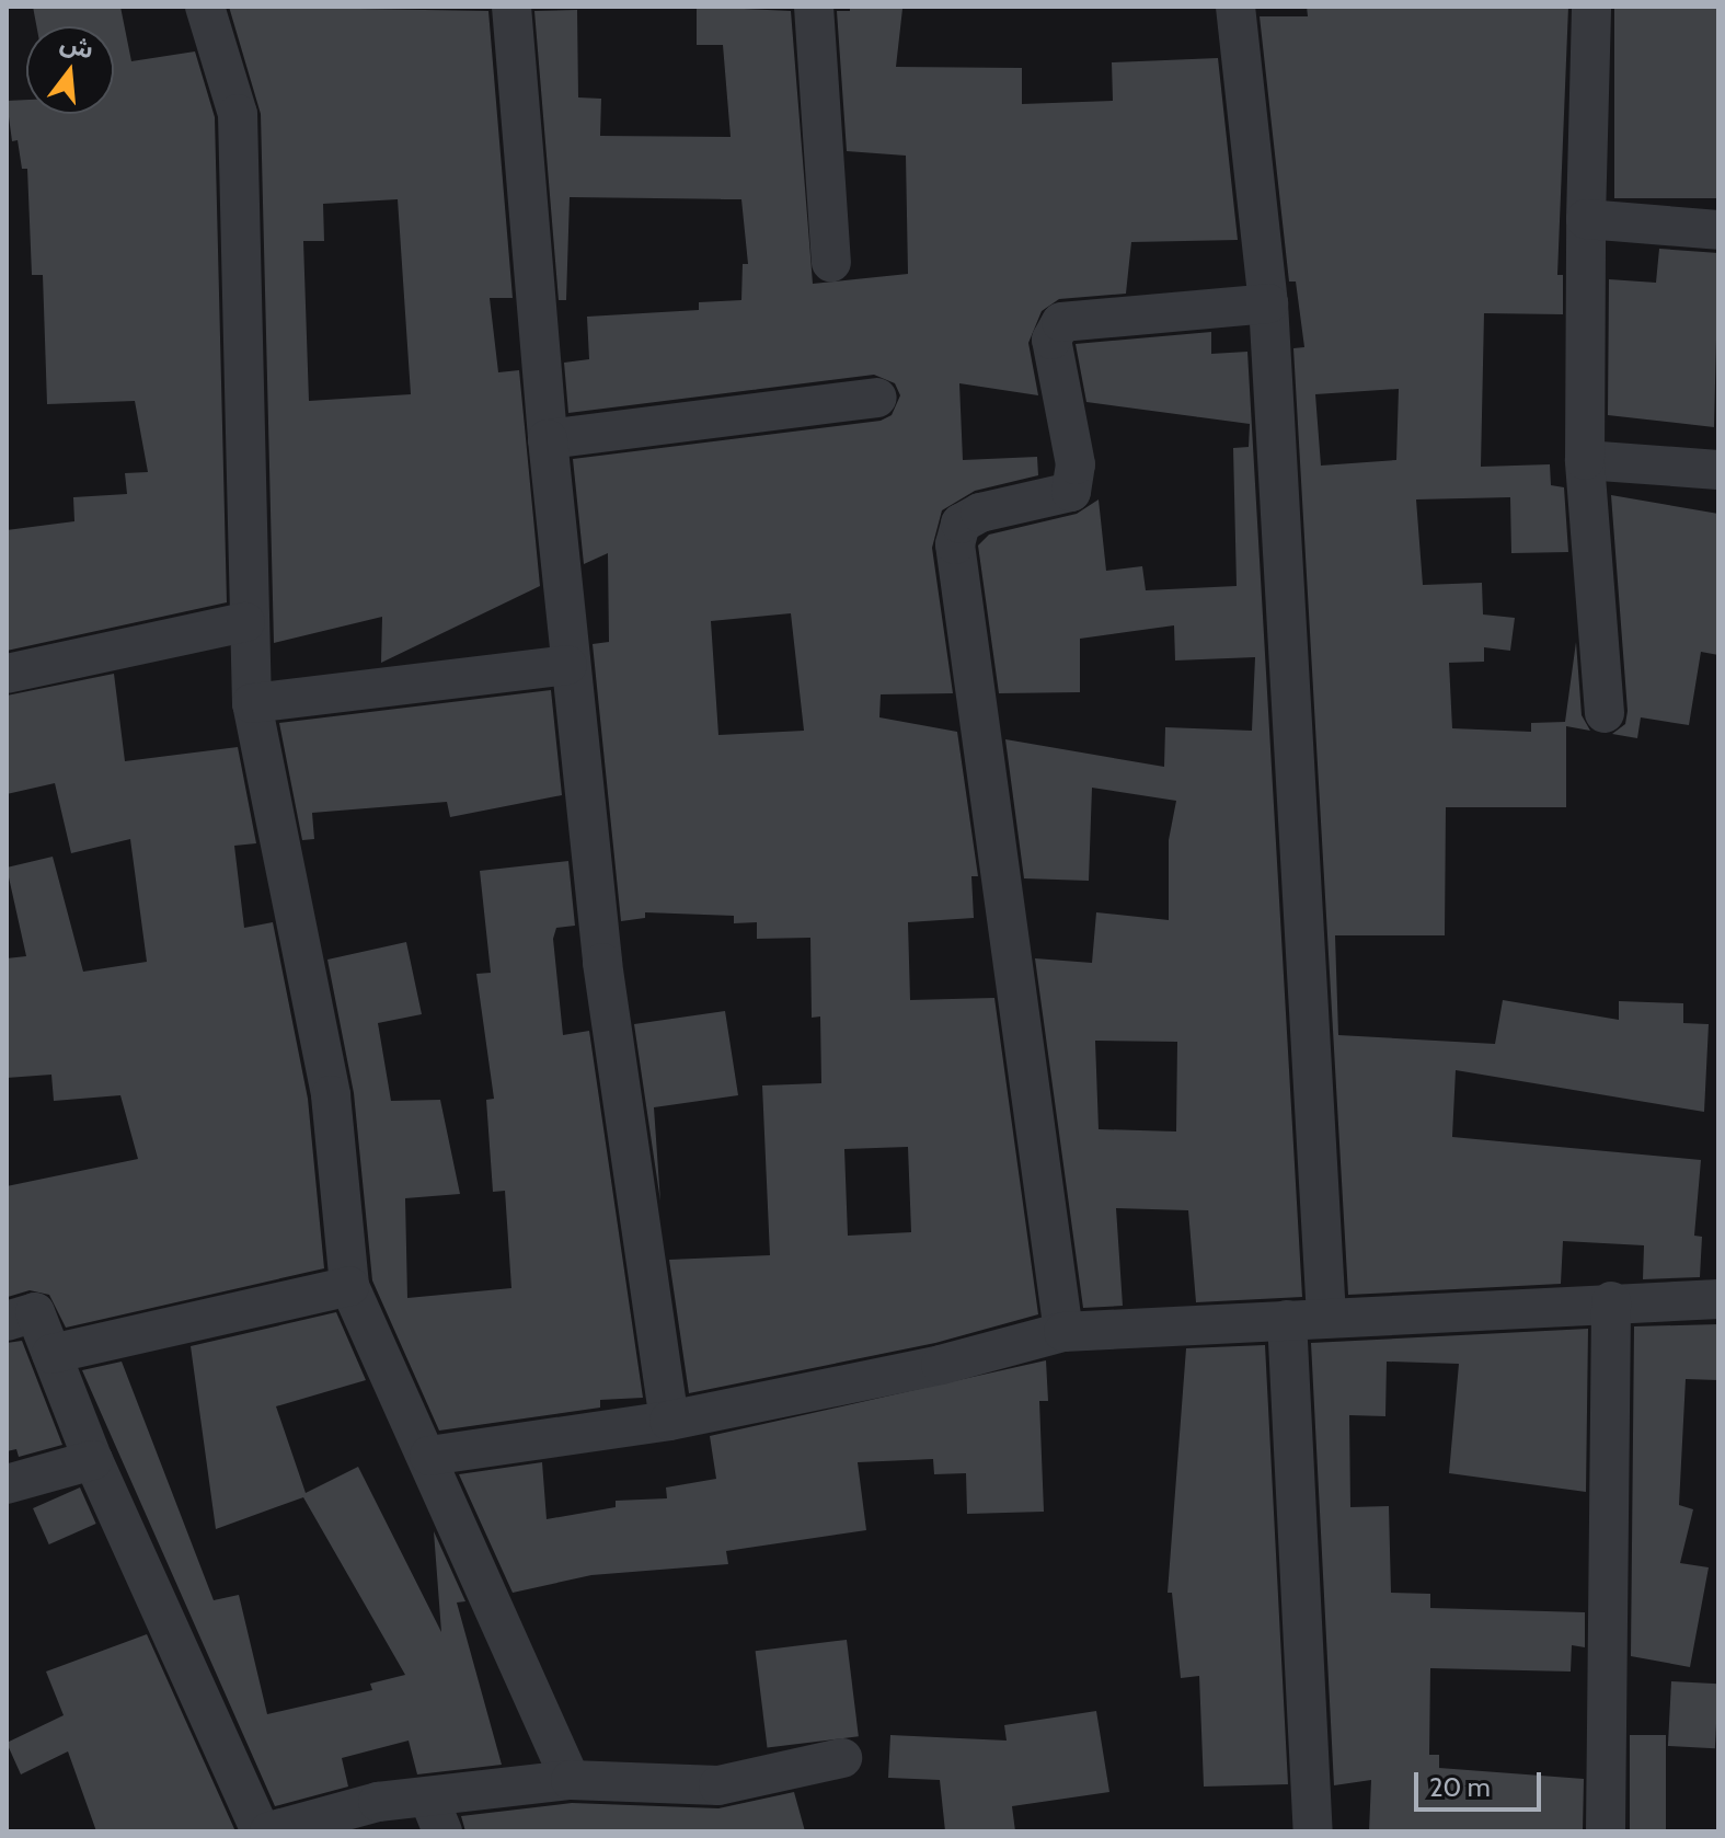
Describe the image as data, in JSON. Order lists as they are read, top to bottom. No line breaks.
{"scale_bar":"20 m","north":"top"}
